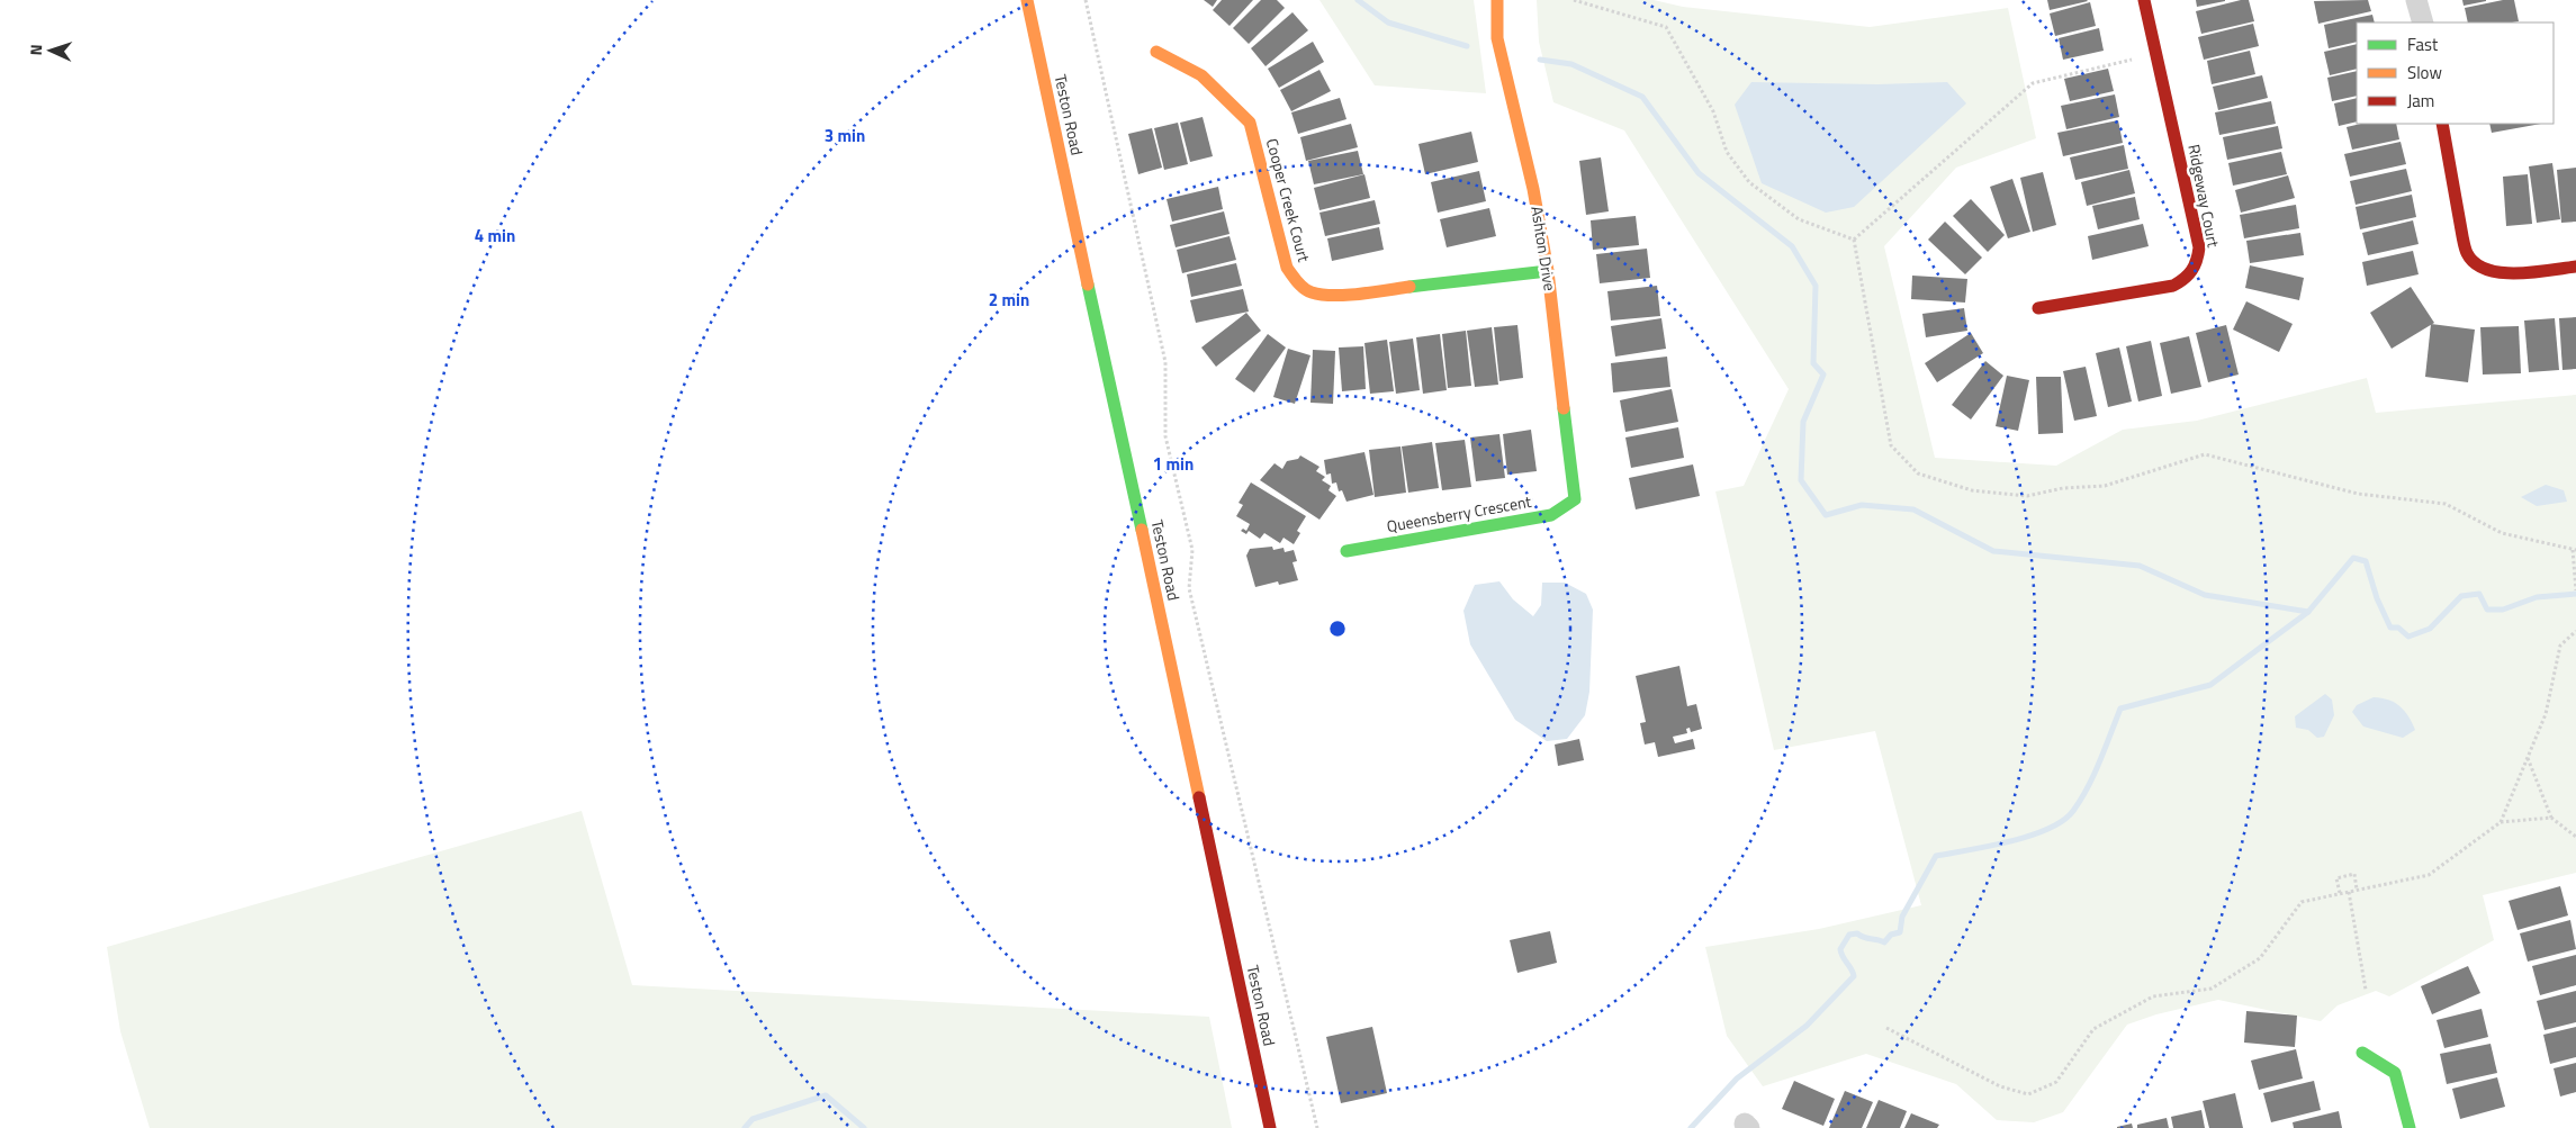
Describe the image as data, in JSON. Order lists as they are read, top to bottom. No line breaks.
{"streets":{"street":["Teston Road","Ridgeway Court","Cooper Creek Court","Ashton Drive","Queensberry Crescent"]},"crossings":[["Cooper Creek Court","Ashton Drive"],["Ashton Drive","Queensberry Crescent"]],"legend":["Fast","Slow","Jam"],"north":"left","rings":["3 min","4 min","2 min","1 min"]}
